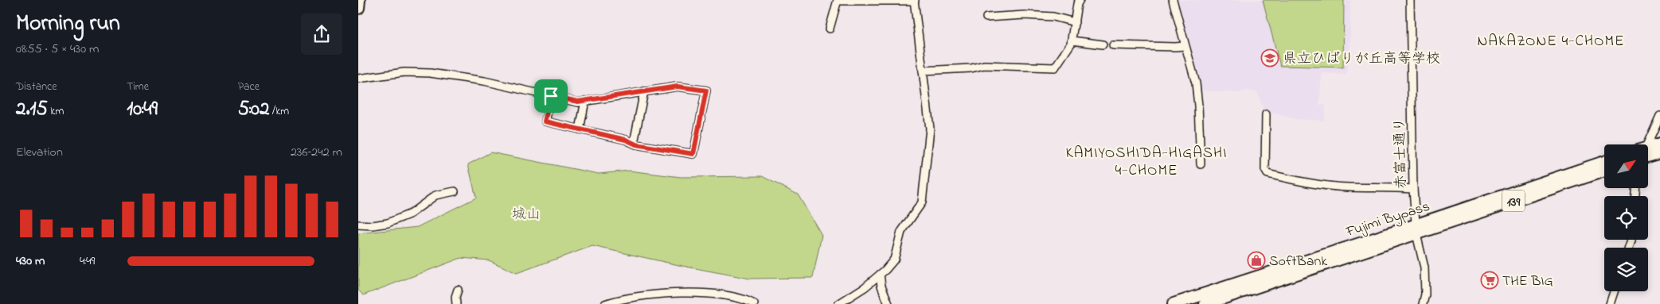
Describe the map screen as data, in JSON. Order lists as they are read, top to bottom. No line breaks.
{"streets":{"highway":["139","Fujimi Bypass"],"street":["赤富士通り"]},"crossings":[["赤富士通り","Fujimi Bypass"]],"districts":["NAKAZONE 4-CHOME","KAMIYOSHIDA-HIGASHI 4-CHOME"],"parks":["城山"],"places":{"school or university":["県立ひばりが丘高等学校"],"shop":["SoftBank"],"supermarket":["THE BIG"]},"north":"top right","page":{"heading":["Morning run","08:55 · 5 × 430 m"],"stats":[["Distance","2.15 km"],["Time","10:49"],["Pace","5:02 /km"]],"chart":["Elevation","236–242 m"],"list":[{"name":"430 m","note":"4:49"}]}}
